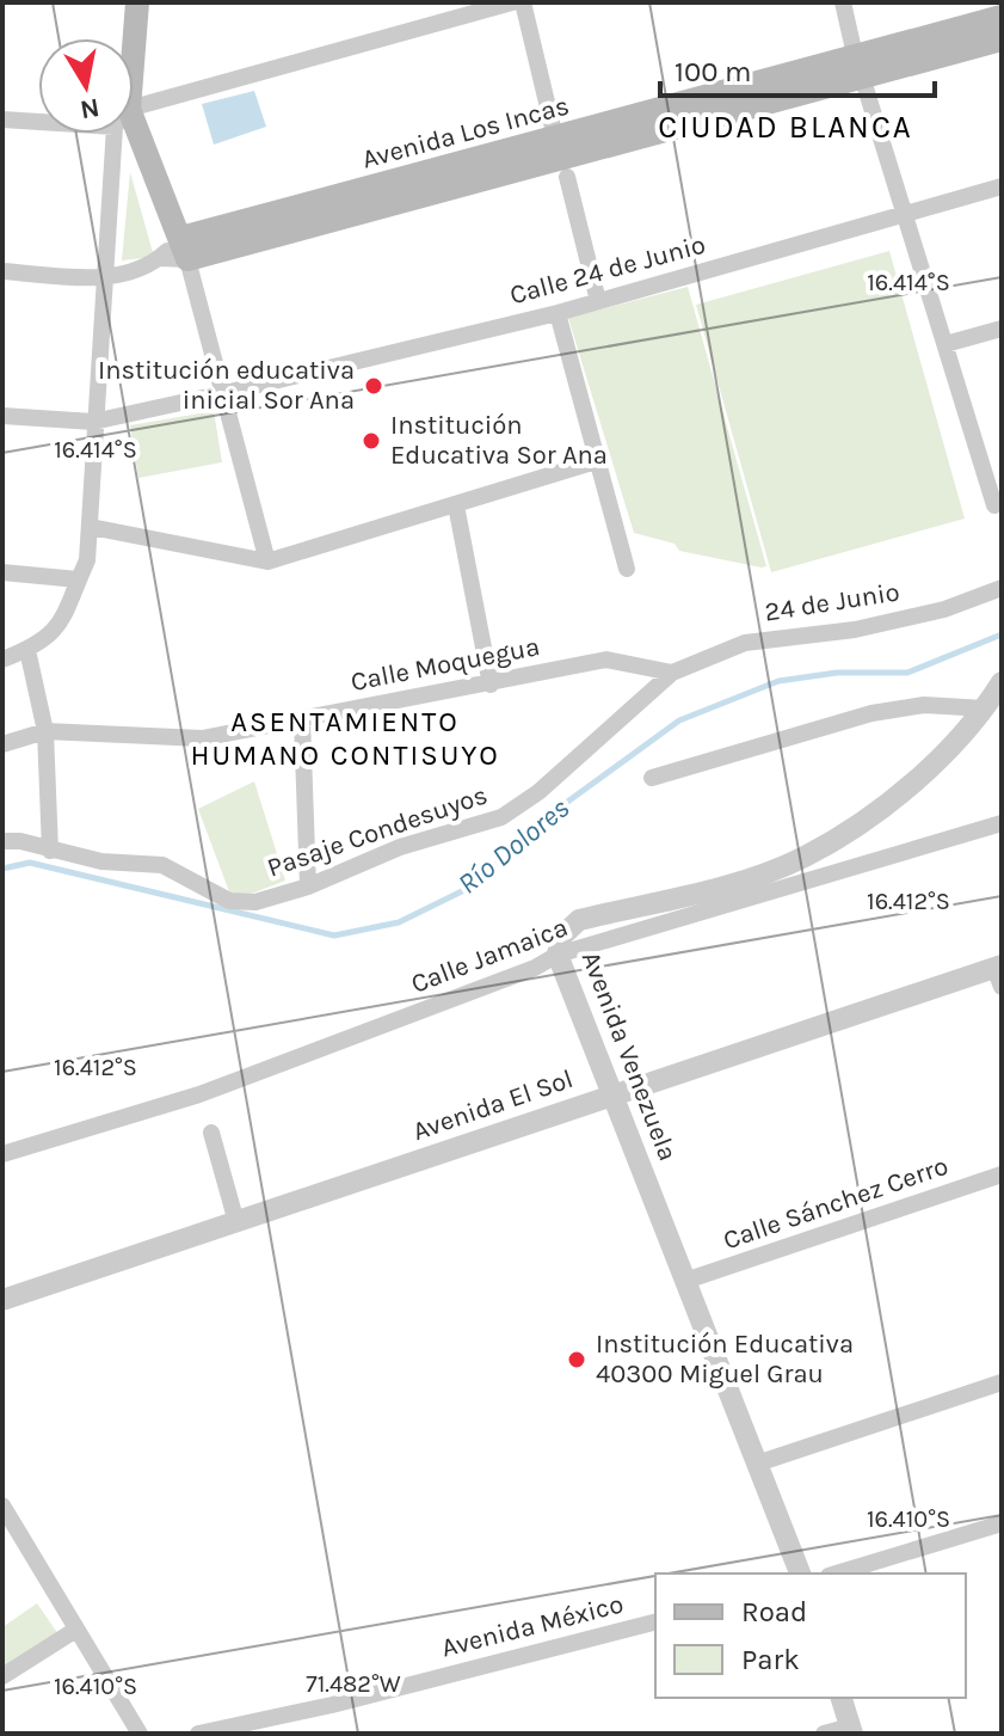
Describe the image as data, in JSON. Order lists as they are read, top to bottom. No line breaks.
{"streets":{"main road":["Avenida Los Incas"],"street":["Calle 24 de Junio","24 de Junio","Calle Moquegua","Pasaje Condesuyos","Calle Jamaica","Avenida Venezuela","Avenida El Sol","Calle Sánchez Cerro","Avenida México"]},"crossings":[["24 de Junio","Calle Moquegua"],["24 de Junio","Pasaje Condesuyos"],["Calle Moquegua","Pasaje Condesuyos"],["Calle Jamaica","Avenida Venezuela"],["Avenida Venezuela","Avenida El Sol"],["Avenida Venezuela","Calle Sánchez Cerro"]],"districts":["CIUDAD BLANCA","ASENTAMIENTO HUMANO CONTISUYO"],"water":["Río Dolores"],"places":["Institución educativa inicial Sor Ana","Institución Educativa Sor Ana","Institución Educativa 40300 Miguel Grau"],"legend":["Road","Park"],"scale_bar":"100 m","north":"bottom","coordinates":["16.414°S","16.412°S","16.410°S","71.482°W"]}
